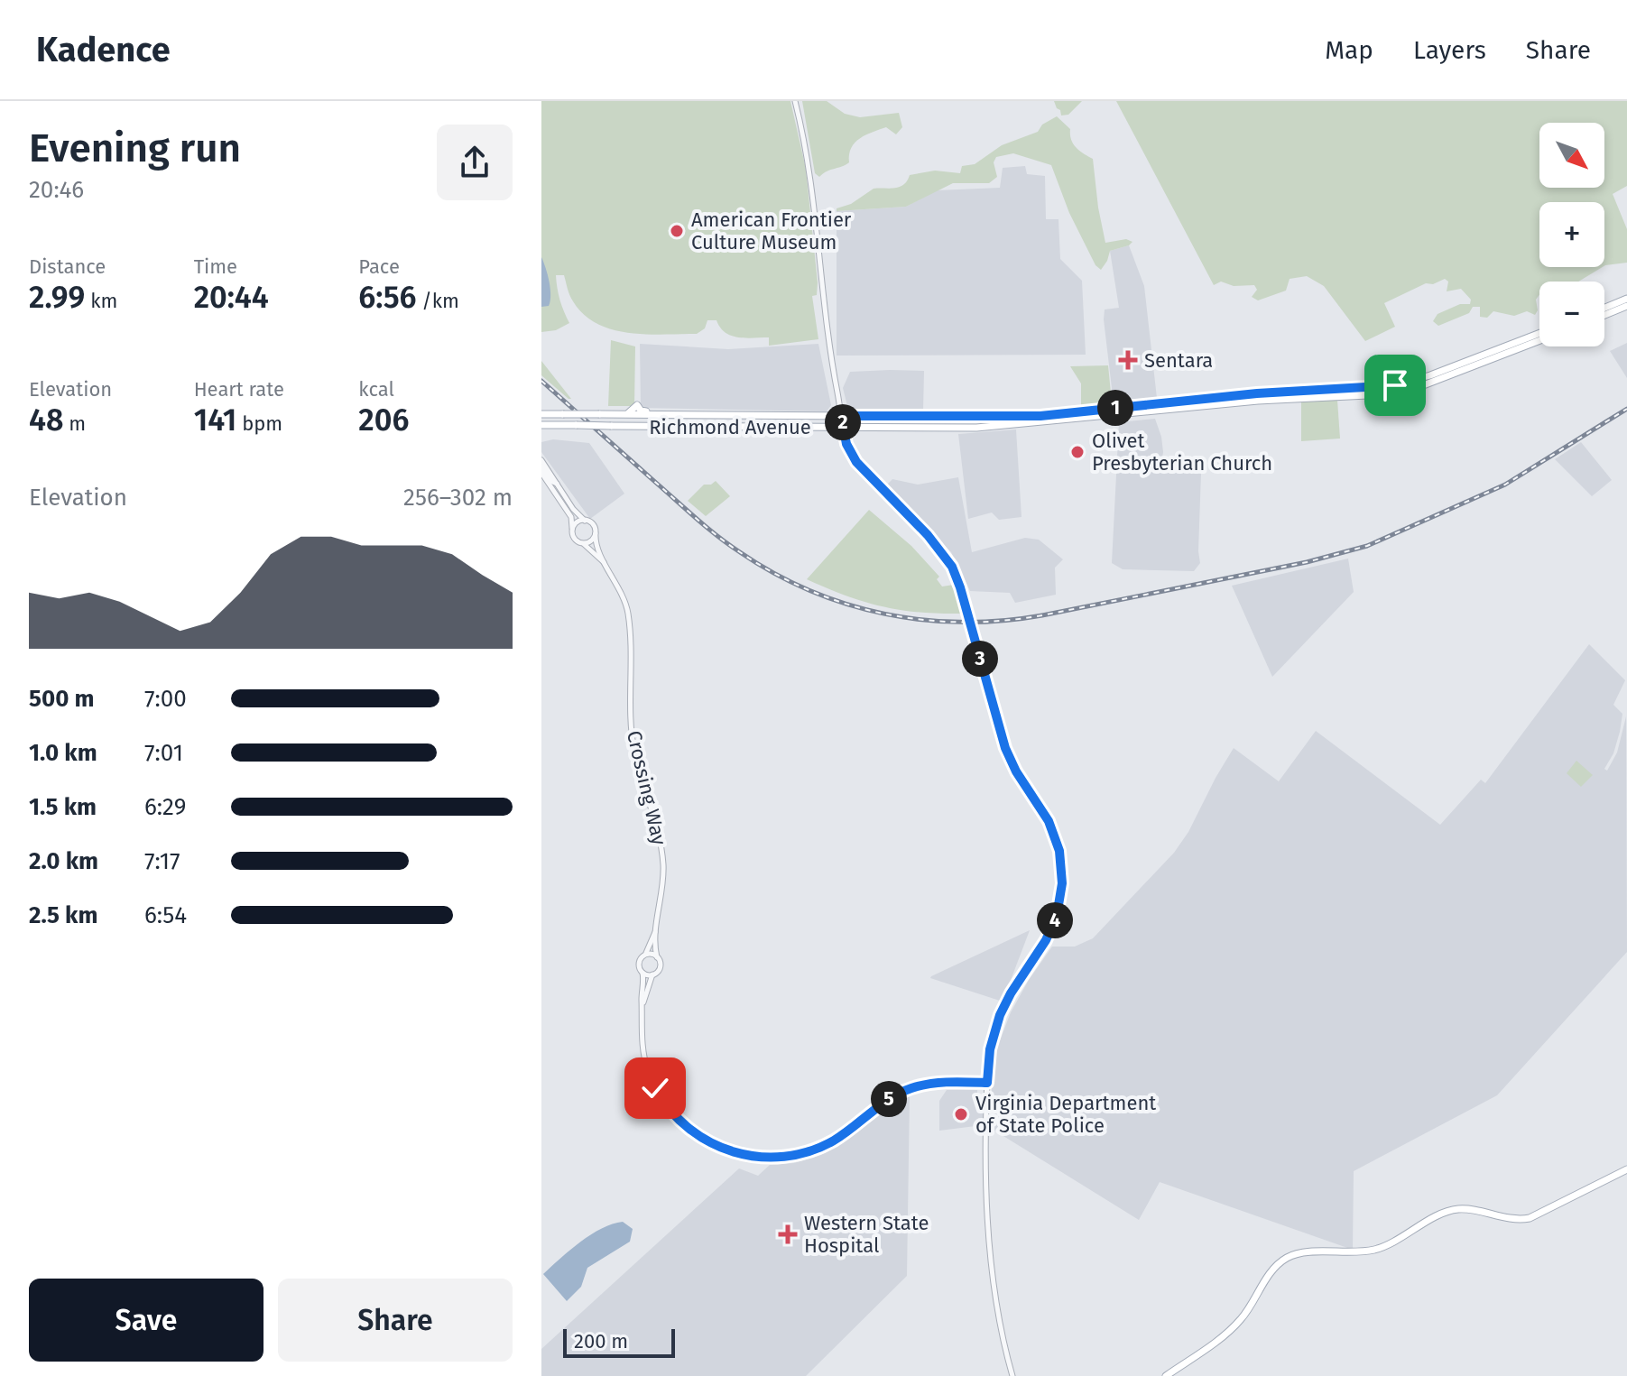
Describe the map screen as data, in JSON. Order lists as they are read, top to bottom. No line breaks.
{"streets":{"main road":["Richmond Avenue"],"street":["Crossing Way"]},"places":{"other":["American Frontier Culture Museum","Olivet Presbyterian Church","Virginia Department of State Police"],"health":["Sentara","Western State Hospital"]},"scale_bar":"200 m","north":"bottom right","page":{"header":"Kadence","nav":["Map","Layers","Share"],"heading":["Evening run","20:46"],"map_buttons":["+","−"],"stats":[["Distance","2.99 km"],["Time","20:44"],["Pace","6:56 /km"],["Elevation","48 m"],["Heart rate","141 bpm"],["kcal","206"]],"pins":["1","2","3","4","5"],"chart":["Elevation","256–302 m"],"list":[{"name":"500 m","note":"7:00"},{"name":"1.0 km","note":"7:01"},{"name":"1.5 km","note":"6:29"},{"name":"2.0 km","note":"7:17"},{"name":"2.5 km","note":"6:54"}],"buttons":["Save","Share"],"scale":"200 m"}}
